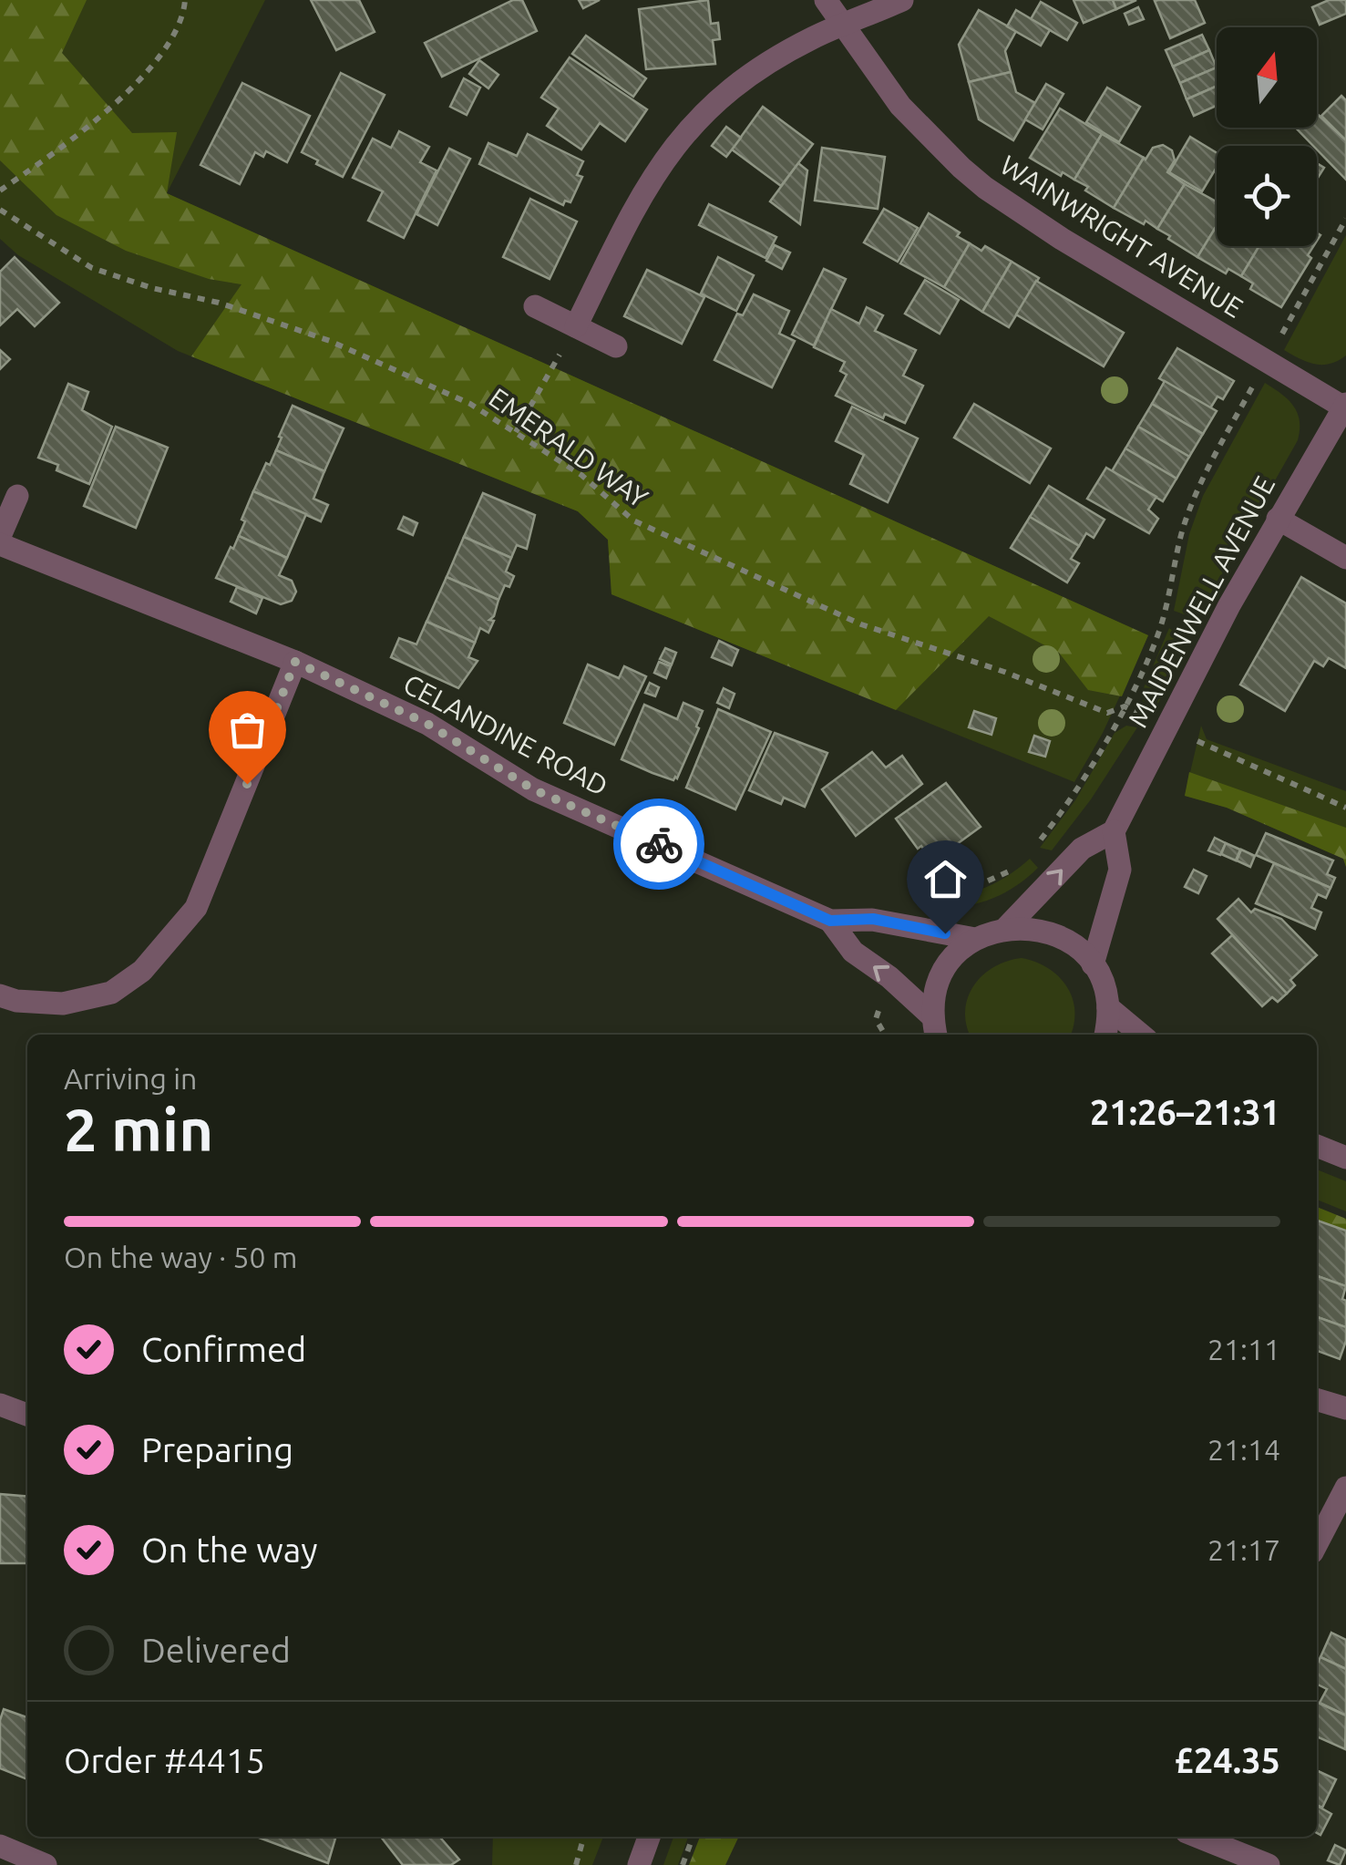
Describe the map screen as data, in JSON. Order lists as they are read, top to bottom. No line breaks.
{"streets":{"street":["WAINWRIGHT AVENUE","MAIDENWELL AVENUE","CELANDINE ROAD"],"path":["EMERALD WAY"]},"crossings":[["WAINWRIGHT AVENUE","MAIDENWELL AVENUE"],["EMERALD WAY","MAIDENWELL AVENUE"]],"north":"top","page":{"heading":["2 min","Arriving in","21:26–21:31"],"panel":["Order #4415","£24.35"],"bar":"On the way · 50 m","list":[["Confirmed","21:11"],["Preparing","21:14"],["On the way","21:17"],"Delivered"]}}
